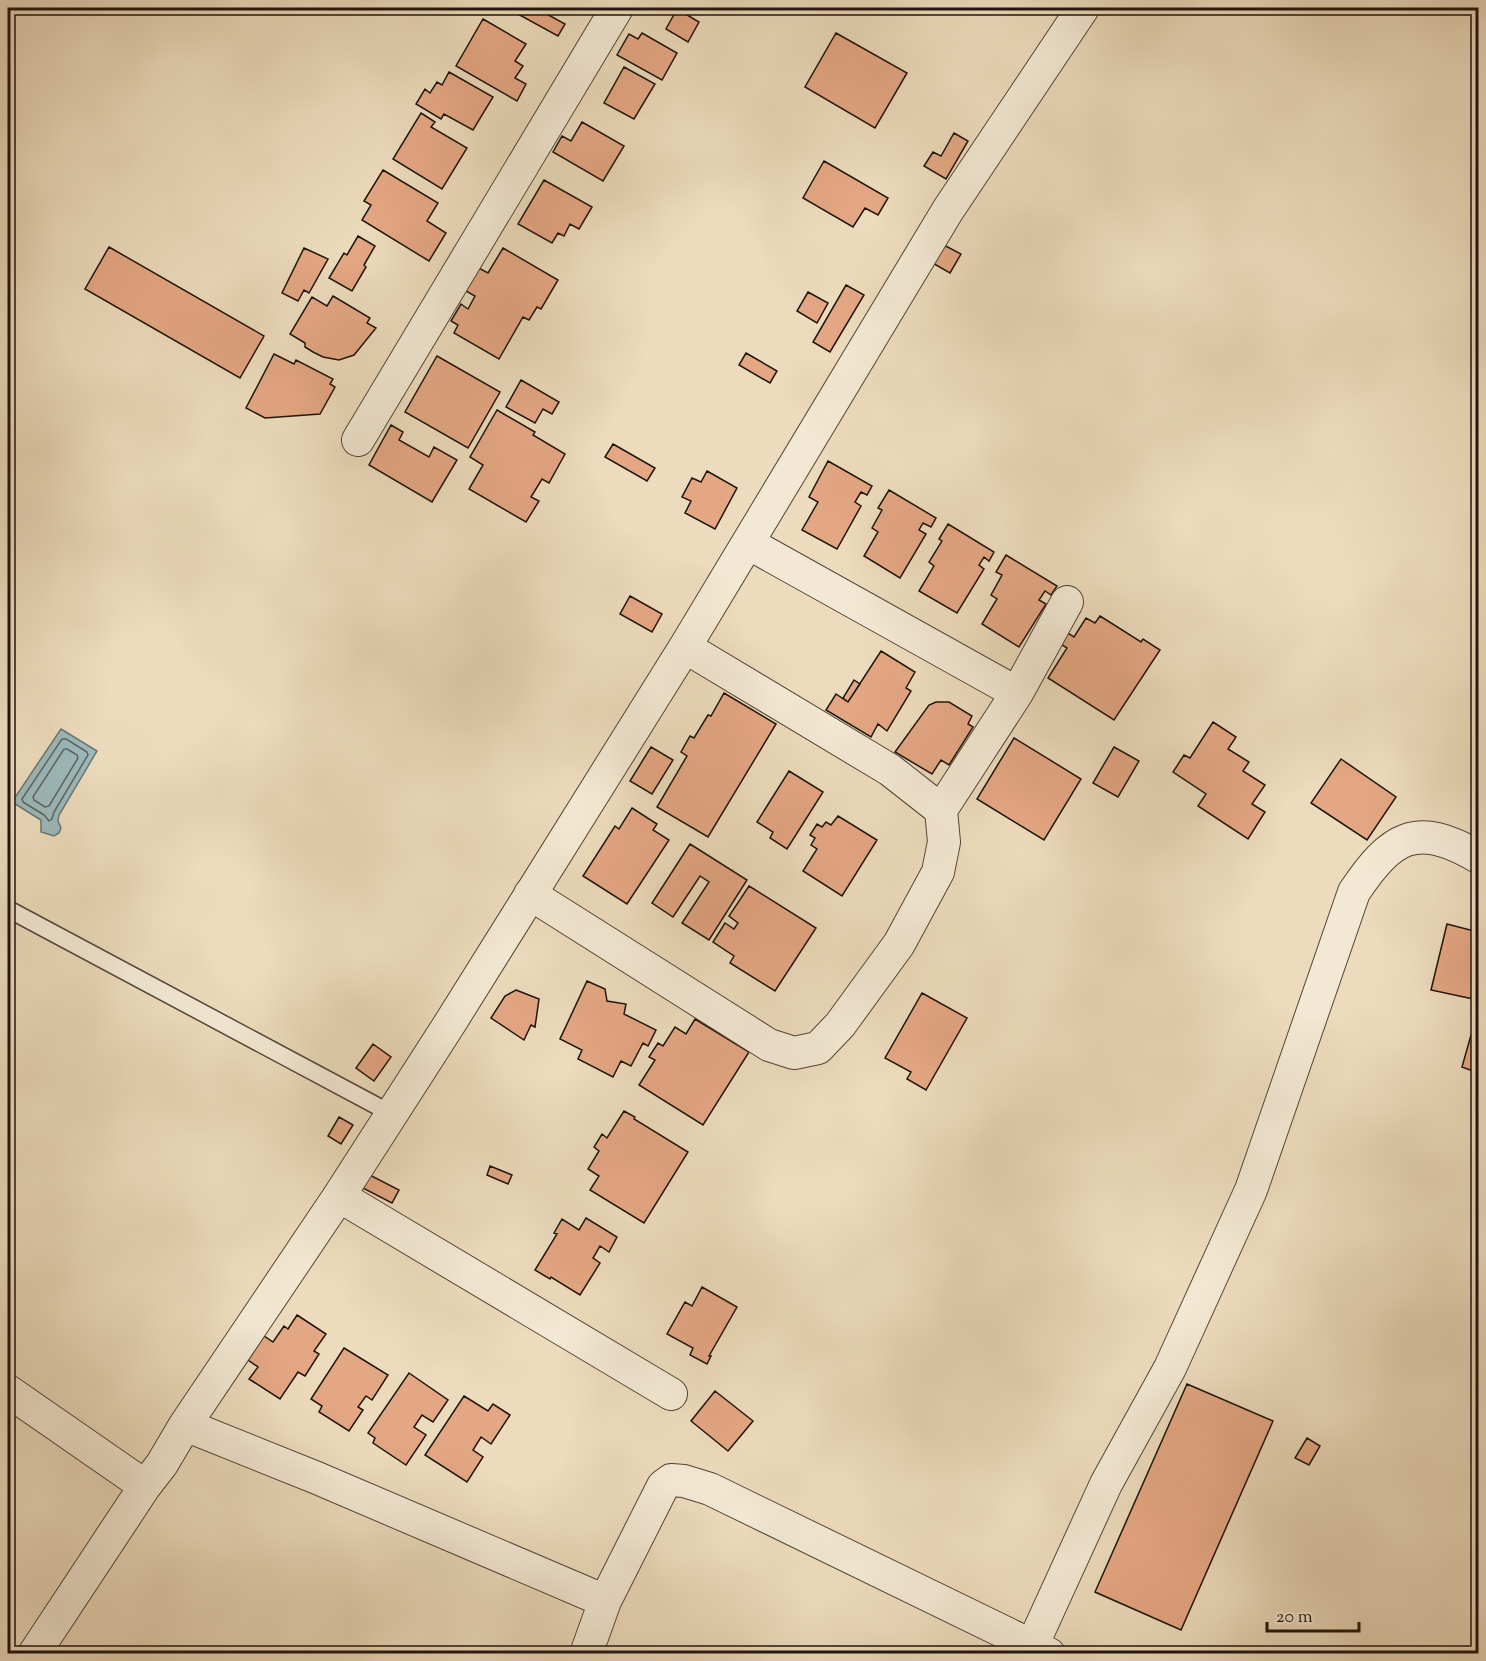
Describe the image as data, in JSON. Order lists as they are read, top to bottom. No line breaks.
{"scale_bar":"20 m"}
